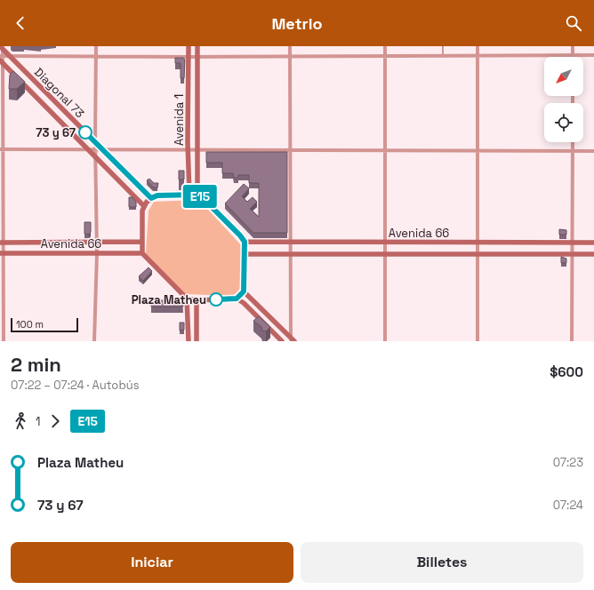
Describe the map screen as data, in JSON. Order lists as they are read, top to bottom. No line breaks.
{"streets":{"main road":["Diagonal 73","Avenida 1","Avenida 66"]},"crossings":[["Diagonal 73","Avenida 1"],["Diagonal 73","Avenida 66"],["Avenida 1","Avenida 66"]],"places":["73 y 67","Plaza Matheu"],"lines":["bus line E15"],"scale_bar":"100 m","north":"bottom left","page":{"header":"Metrio","on_map":"E15","scale":"100 m","heading":["2 min","07:22 – 07:24 · Autobús","$600"],"legs":["1","E15"],"list":[{"name":"Plaza Matheu","value":"07:23"},{"name":"73 y 67","value":"07:24"}],"buttons":["Iniciar","Billetes"]}}
